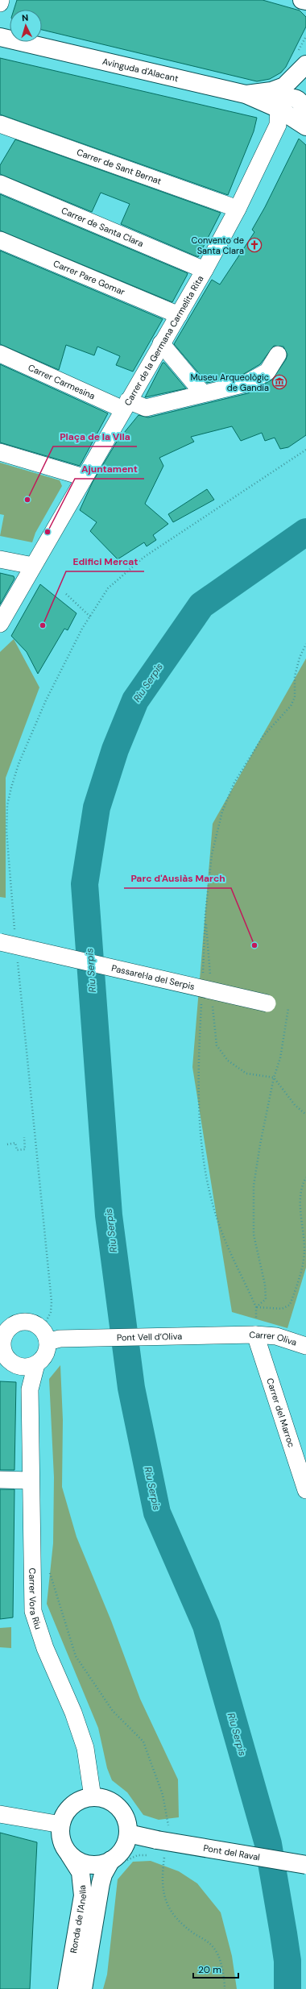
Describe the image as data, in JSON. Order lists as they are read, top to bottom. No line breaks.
{"streets":{"street":["Avinguda d'Alacant","Carrer de Sant Bernat","Carrer de Santa Clara","Carrer Pare Gomar","Carrer de la Germana Carmelita Rita","Carrer Carmesina","Passarel·la del Serpis","Pont Vell d’Oliva","Carrer Oliva","Carrer del Marroc","Carrer Vora Riu","Pont del Raval","Ronda de l'Anella"]},"crossings":[["Avinguda d'Alacant","Carrer de la Germana Carmelita Rita"],["Carrer de Sant Bernat","Carrer de la Germana Carmelita Rita"],["Carrer de Santa Clara","Carrer de la Germana Carmelita Rita"],["Carrer Pare Gomar","Carrer de la Germana Carmelita Rita"],["Carrer de la Germana Carmelita Rita","Carrer Carmesina"],["Pont Vell d’Oliva","Carrer Oliva"],["Pont Vell d’Oliva","Carrer Vora Riu"],["Carrer Oliva","Carrer del Marroc"],["Carrer Vora Riu","Pont del Raval"],["Carrer Vora Riu","Ronda de l'Anella"],["Pont del Raval","Ronda de l'Anella"]],"water":["Riu Serpis"],"places":{"church":["Convento de Santa Clara"],"museum":["Museu Arqueològic de Gandia"],"other":["Plaça de la Vila","Ajuntament","Edifici Mercat","Parc d'Ausiàs March"]},"scale_bar":"20 m","north":"top"}
